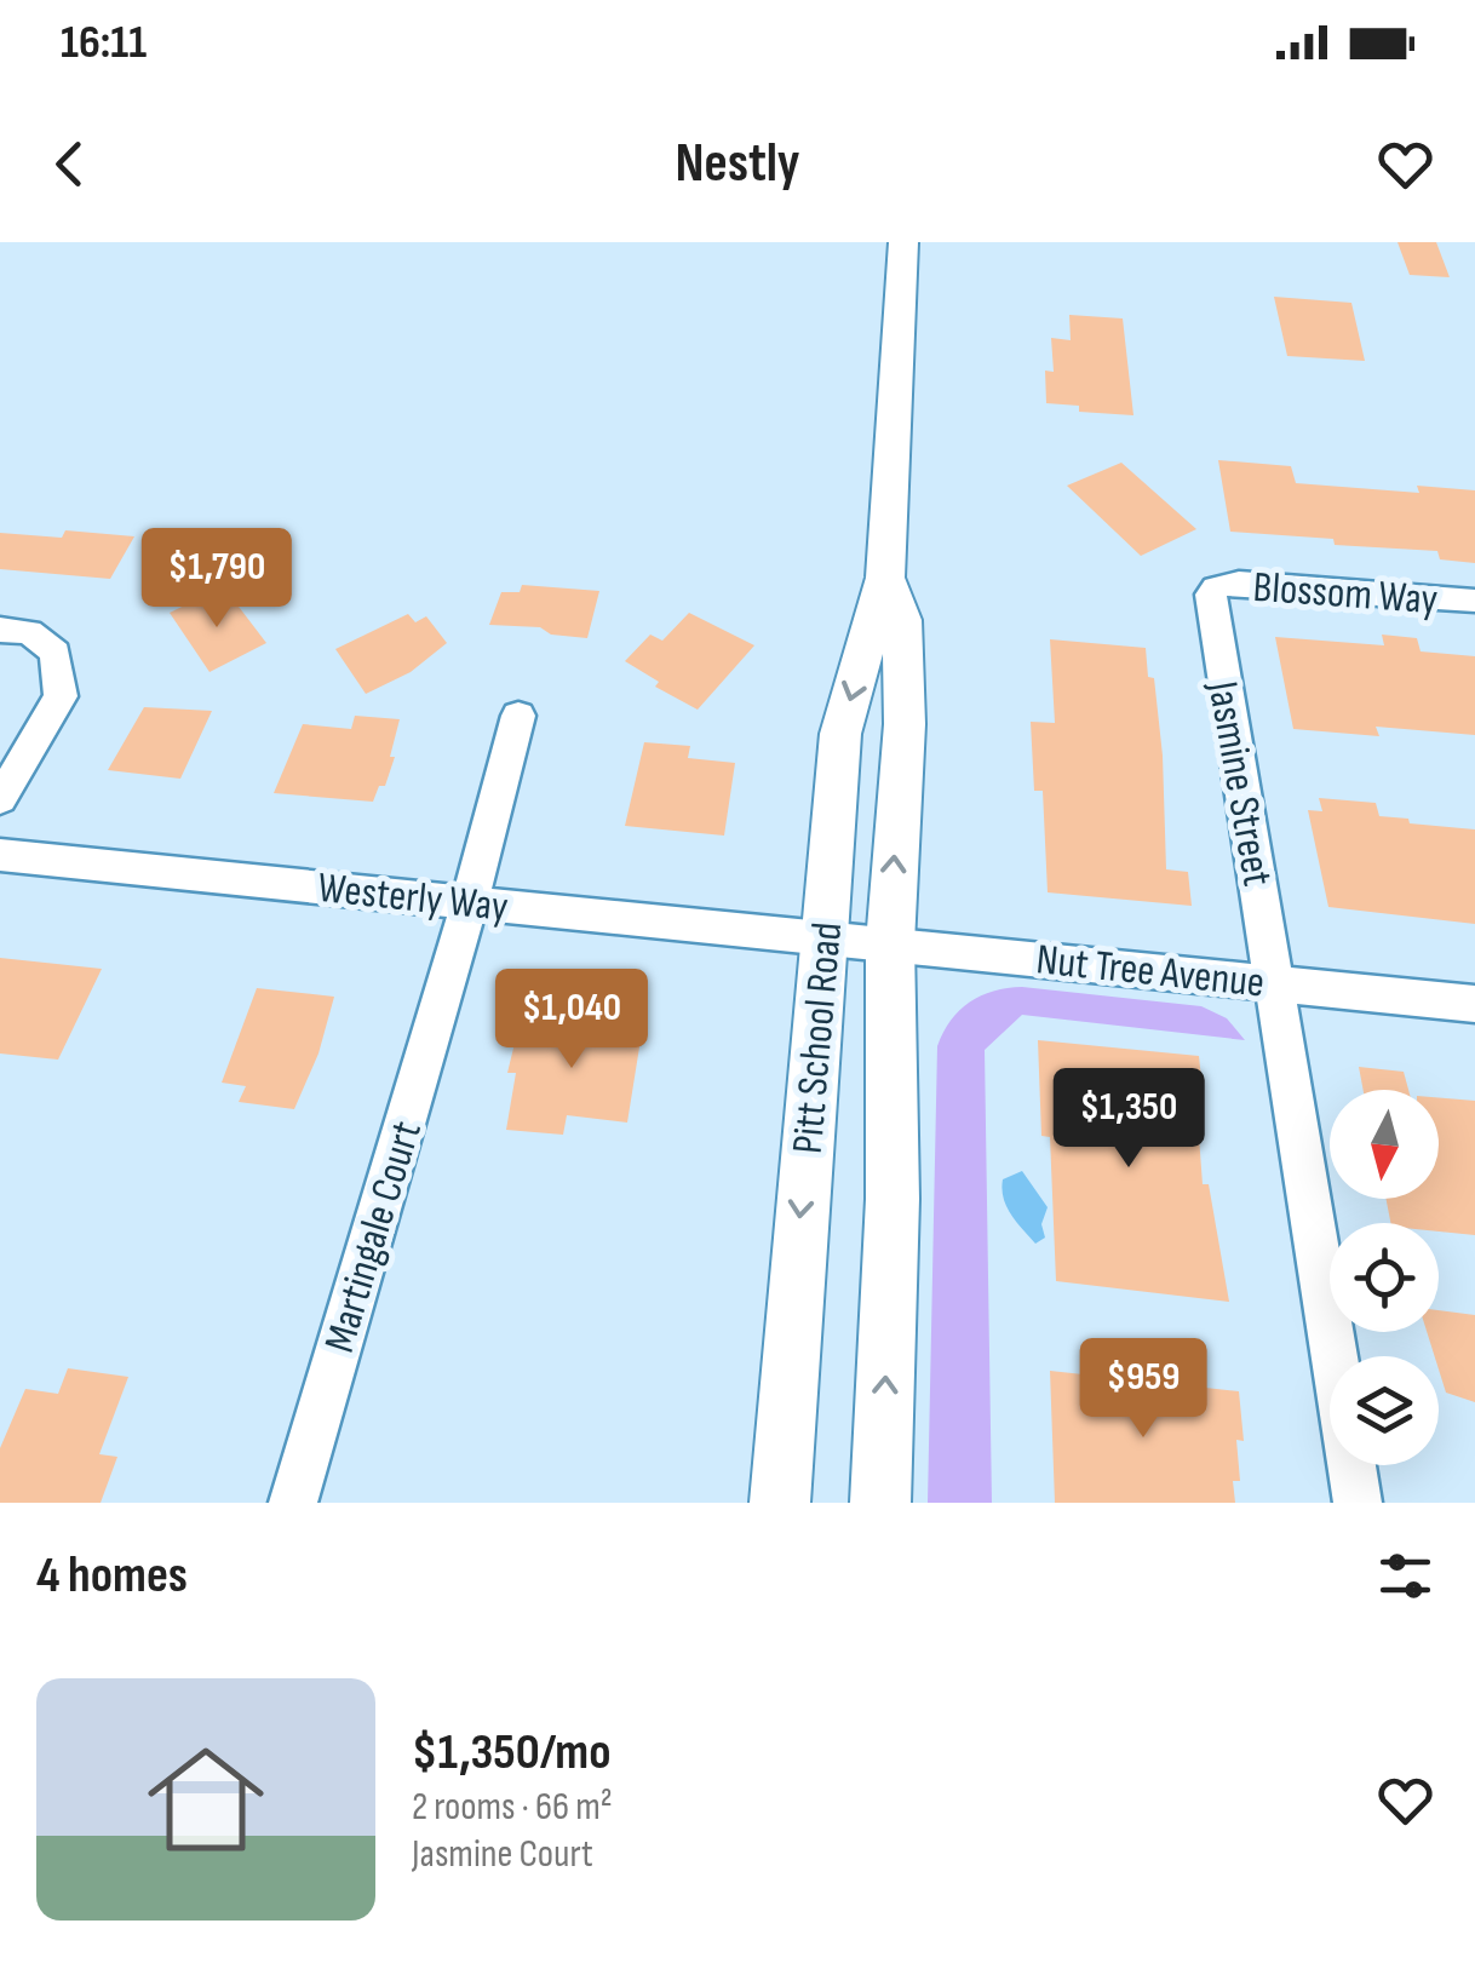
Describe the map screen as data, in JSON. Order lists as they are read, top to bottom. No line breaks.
{"streets":{"street":["Blossom Way","Jasmine Street","Westerly Way","Nut Tree Avenue","Pitt School Road","Martingale Court"]},"crossings":[["Blossom Way","Jasmine Street"],["Jasmine Street","Nut Tree Avenue"],["Westerly Way","Nut Tree Avenue"],["Westerly Way","Pitt School Road"],["Westerly Way","Martingale Court"],["Nut Tree Avenue","Pitt School Road"]],"north":"bottom","page":{"status":"16:11","header":"Nestly","price":["$1,790","$1,040","$1,350","$959"],"heading":"4 homes","list":[{"name":"$1,350/mo","note":"2 rooms · 66 m² · Jasmine Court"}]}}
